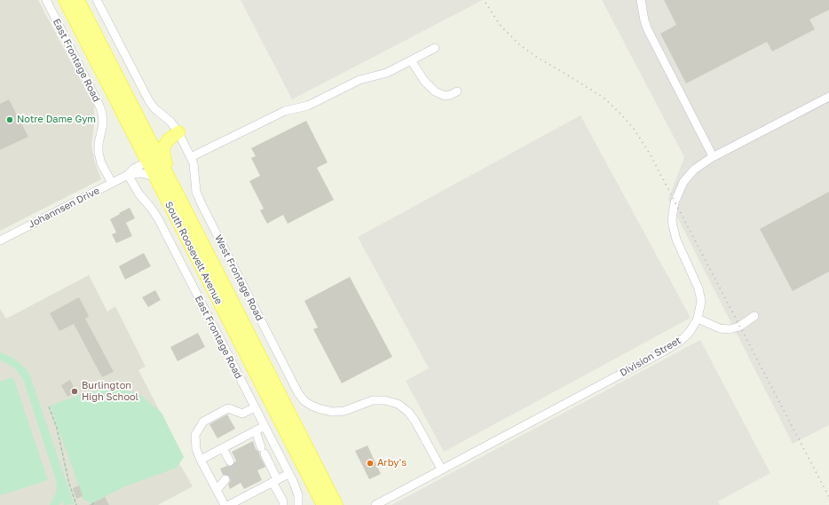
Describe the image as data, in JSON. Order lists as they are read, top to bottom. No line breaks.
{"streets":{"highway":["South Roosevelt Avenue"],"street":["East Frontage Road","Johannsen Drive","West Frontage Road","Division Street"]},"crossings":[["East Frontage Road","Johannsen Drive"],["Johannsen Drive","South Roosevelt Avenue"],["West Frontage Road","Division Street"]],"places":["Notre Dame Gym","Burlington High School","Arby's"]}
